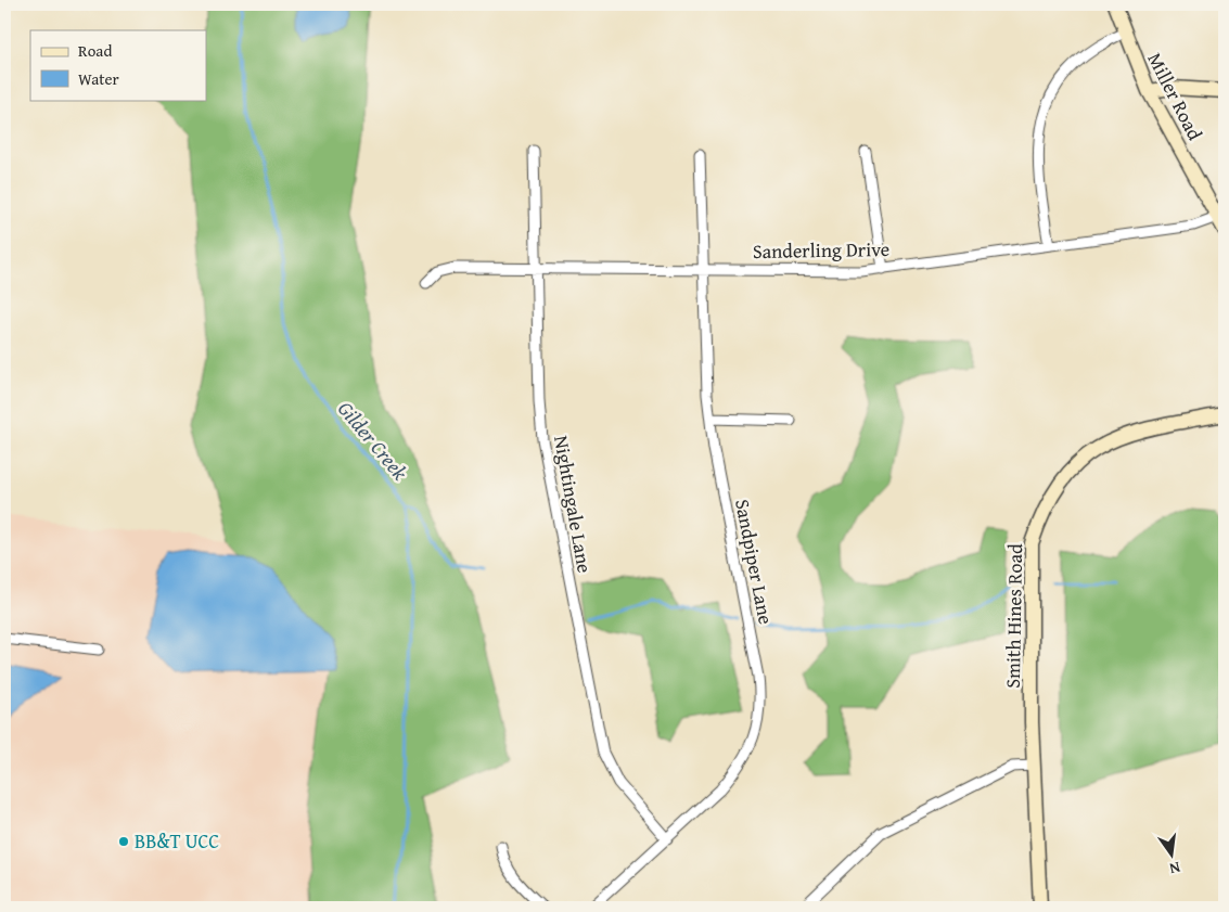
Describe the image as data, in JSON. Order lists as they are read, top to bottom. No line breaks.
{"streets":{"street":["Miller Road","Sanderling Drive","Nightingale Lane","Sandpiper Lane","Smith Hines Road"]},"crossings":[["Miller Road","Sanderling Drive"],["Sanderling Drive","Nightingale Lane"],["Sanderling Drive","Sandpiper Lane"],["Nightingale Lane","Sandpiper Lane"]],"water":["Gilder Creek"],"places":["BB&T UCC"],"legend":["Road","Water"],"north":"bottom"}
